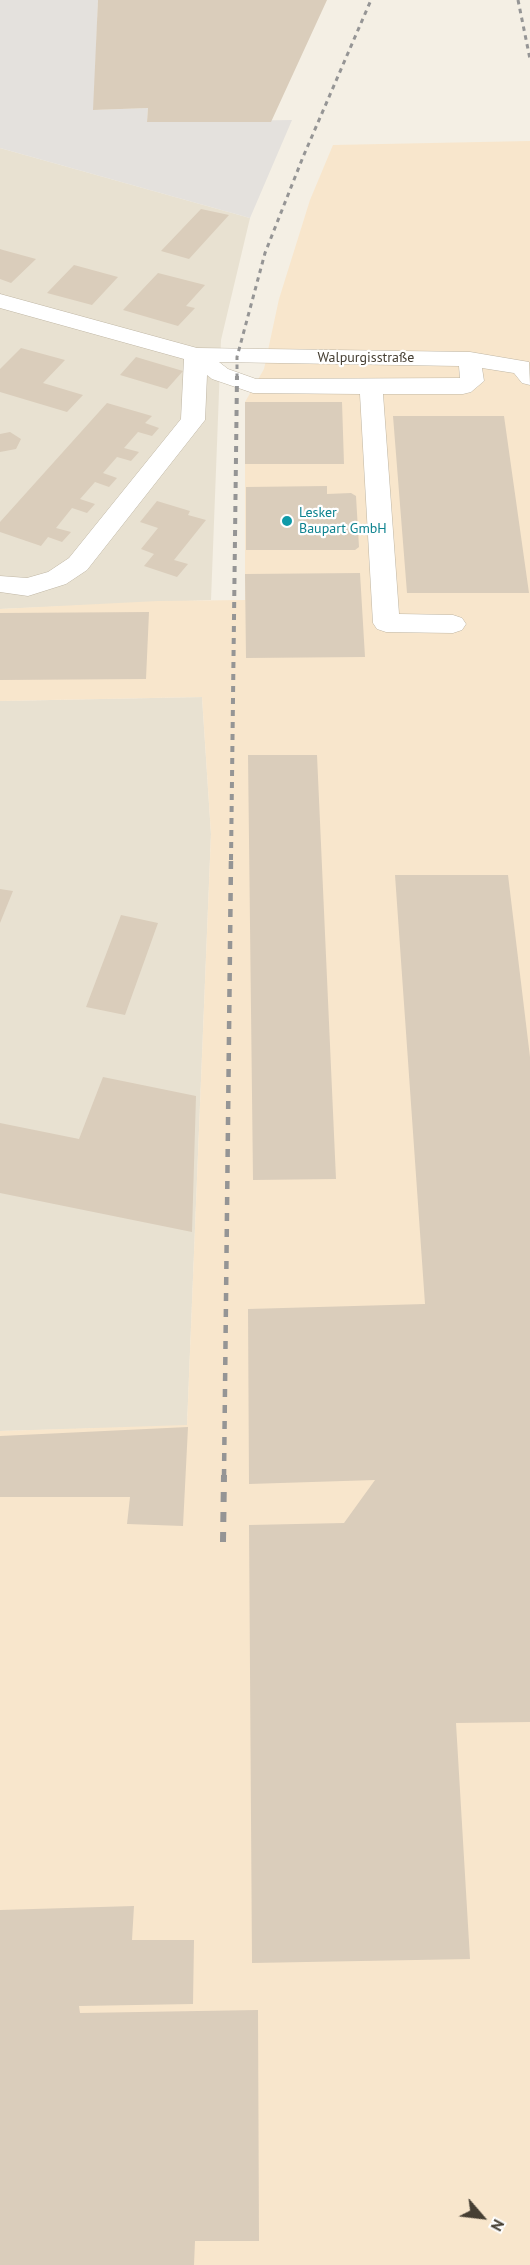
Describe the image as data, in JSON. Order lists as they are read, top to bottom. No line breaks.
{"streets":{"street":["Walpurgisstraße"]},"places":["Lesker Baupart GmbH"],"north":"bottom right"}
